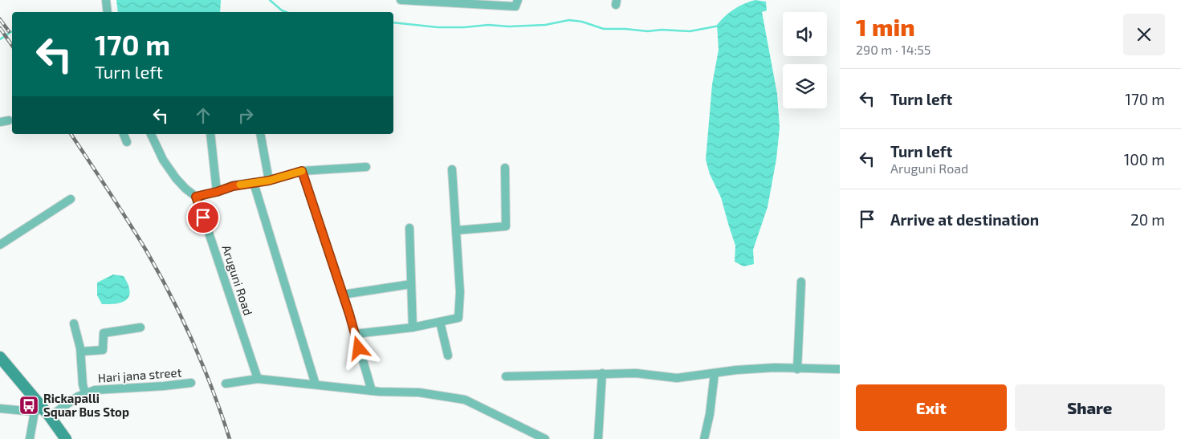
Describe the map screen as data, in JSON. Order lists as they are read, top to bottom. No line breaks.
{"streets":{"street":["Aruguni Road","Hari jana street"]},"places":{"bus stop":["Rickapalli Squar Bus Stop"]},"page":{"heading":["1 min","290 m · 14:55"],"turn":["170 m","Turn left"],"list":[{"name":"Turn left","value":"170 m"},{"name":"Turn left","note":"Aruguni Road","value":"100 m"},{"name":"Arrive at destination","value":"20 m"}],"buttons":["Exit","Share"]}}
